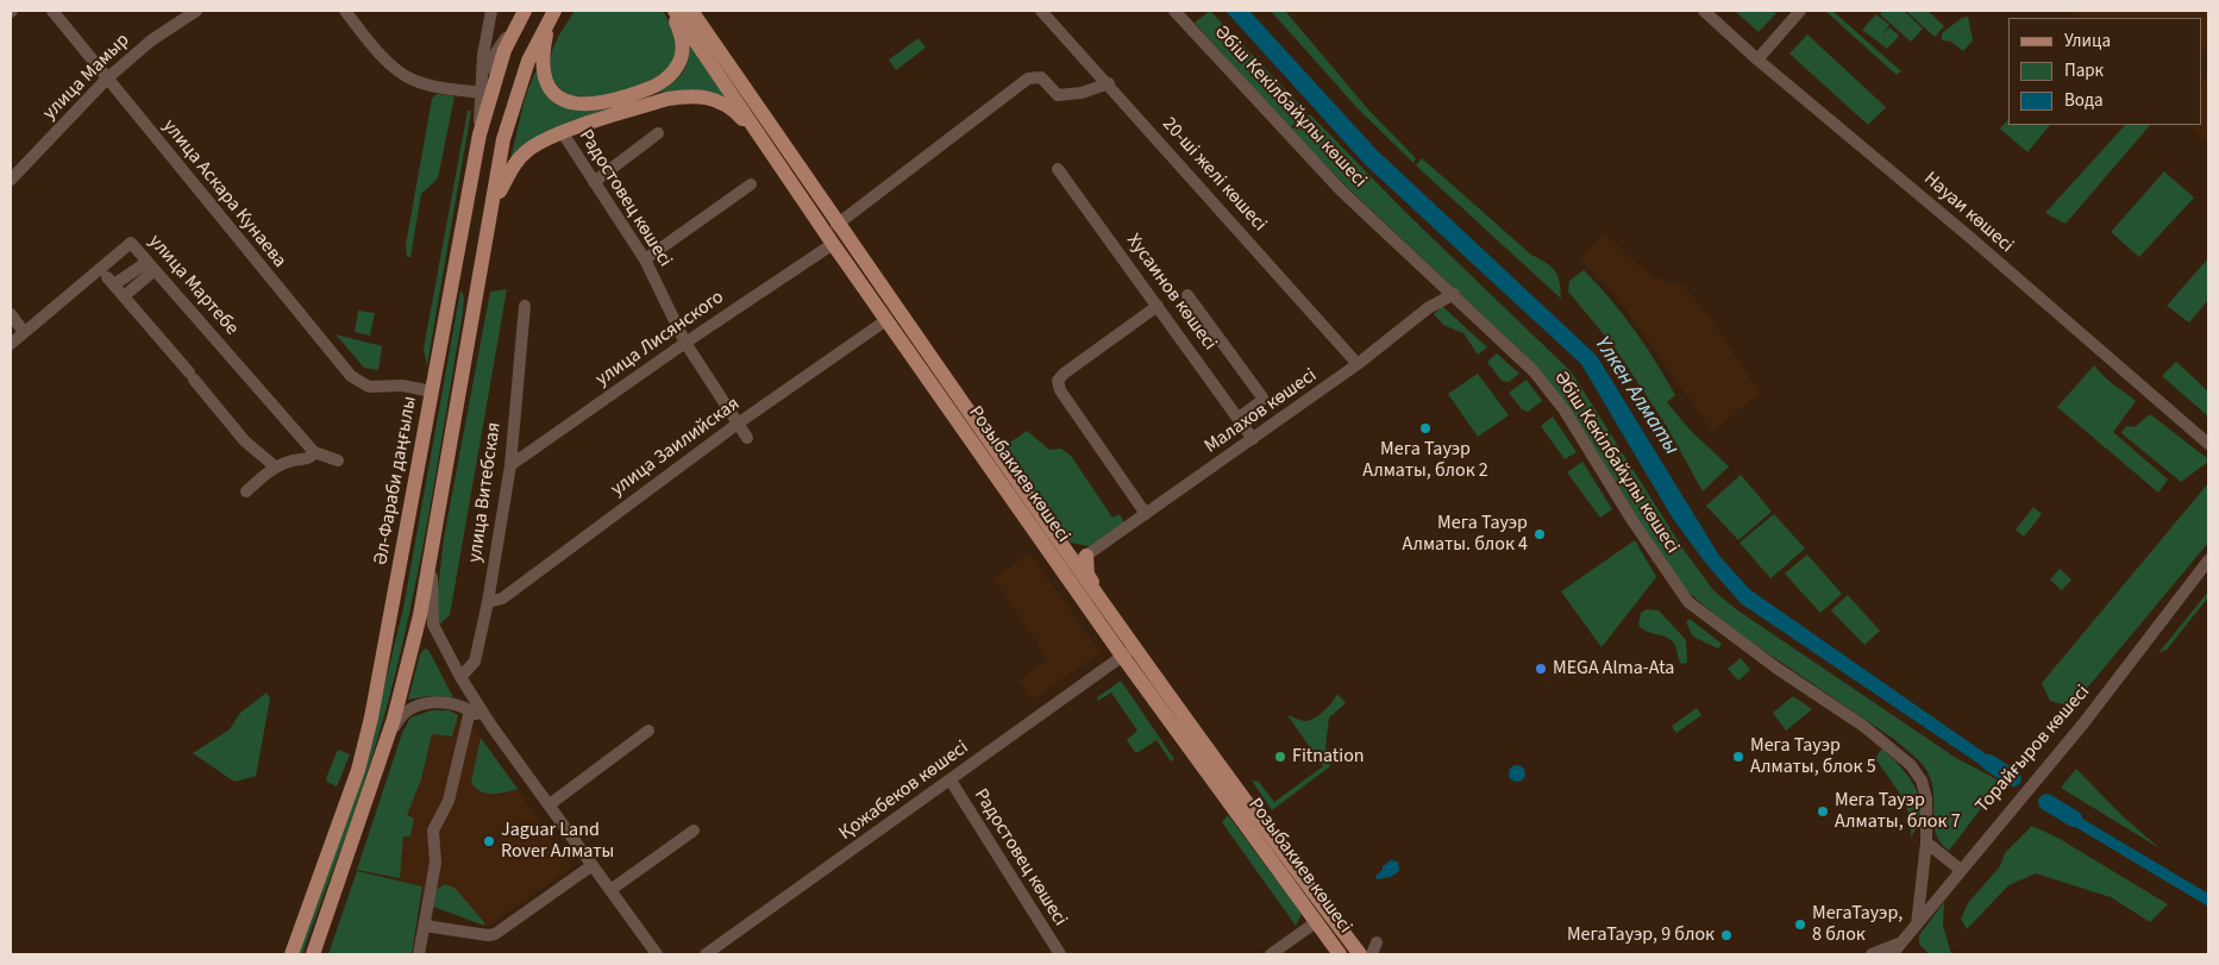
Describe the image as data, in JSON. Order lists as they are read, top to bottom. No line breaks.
{"streets":{"main road":["Розыбакиев көшесі","Әл-Фараби даңғылы"],"street":["улица Мамыр","Әбіш Кекілбайұлы көшесі","20-ші желі көшесі","улица Аскара Кунаева","Радостовец көшесі","Науаи көшесі","улица Мартебе","Хусаинов көшесі","улица Лисянского","Малахов көшесі","улица Заилийская","улица Витебская","Торайғыров көшесі","Қожабеков көшесі"]},"crossings":[["улица Мамыр","улица Аскара Кунаева"],["Әбіш Кекілбайұлы көшесі","Малахов көшесі"],["Әбіш Кекілбайұлы көшесі","Торайғыров көшесі"],["20-ші желі көшесі","Малахов көшесі"],["улица Аскара Кунаева","Әл-Фараби даңғылы"],["Радостовец көшесі","улица Лисянского"],["Радостовец көшесі","улица Заилийская"],["Радостовец көшесі","Қожабеков көшесі"],["Хусаинов көшесі","Малахов көшесі"],["улица Лисянского","Розыбакиев көшесі"],["улица Лисянского","улица Витебская"],["Малахов көшесі","Розыбакиев көшесі"],["улица Заилийская","Розыбакиев көшесі"],["улица Заилийская","улица Витебская"],["Розыбакиев көшесі","Қожабеков көшесі"]],"water":["Үлкен Алматы"],"places":["Мега Тауэр Алматы, блок 2","Мега Тауэр Алматы. блок 4","MEGA Alma-Ata","Fitnation","Мега Тауэр Алматы, блок 5","Мега Тауэр Алматы, блок 7","Jaguar Land Rover Алматы","МегаТауэр, 8 блок","МегаТауэр, 9 блок"],"legend":["Улица","Парк","Вода"]}
